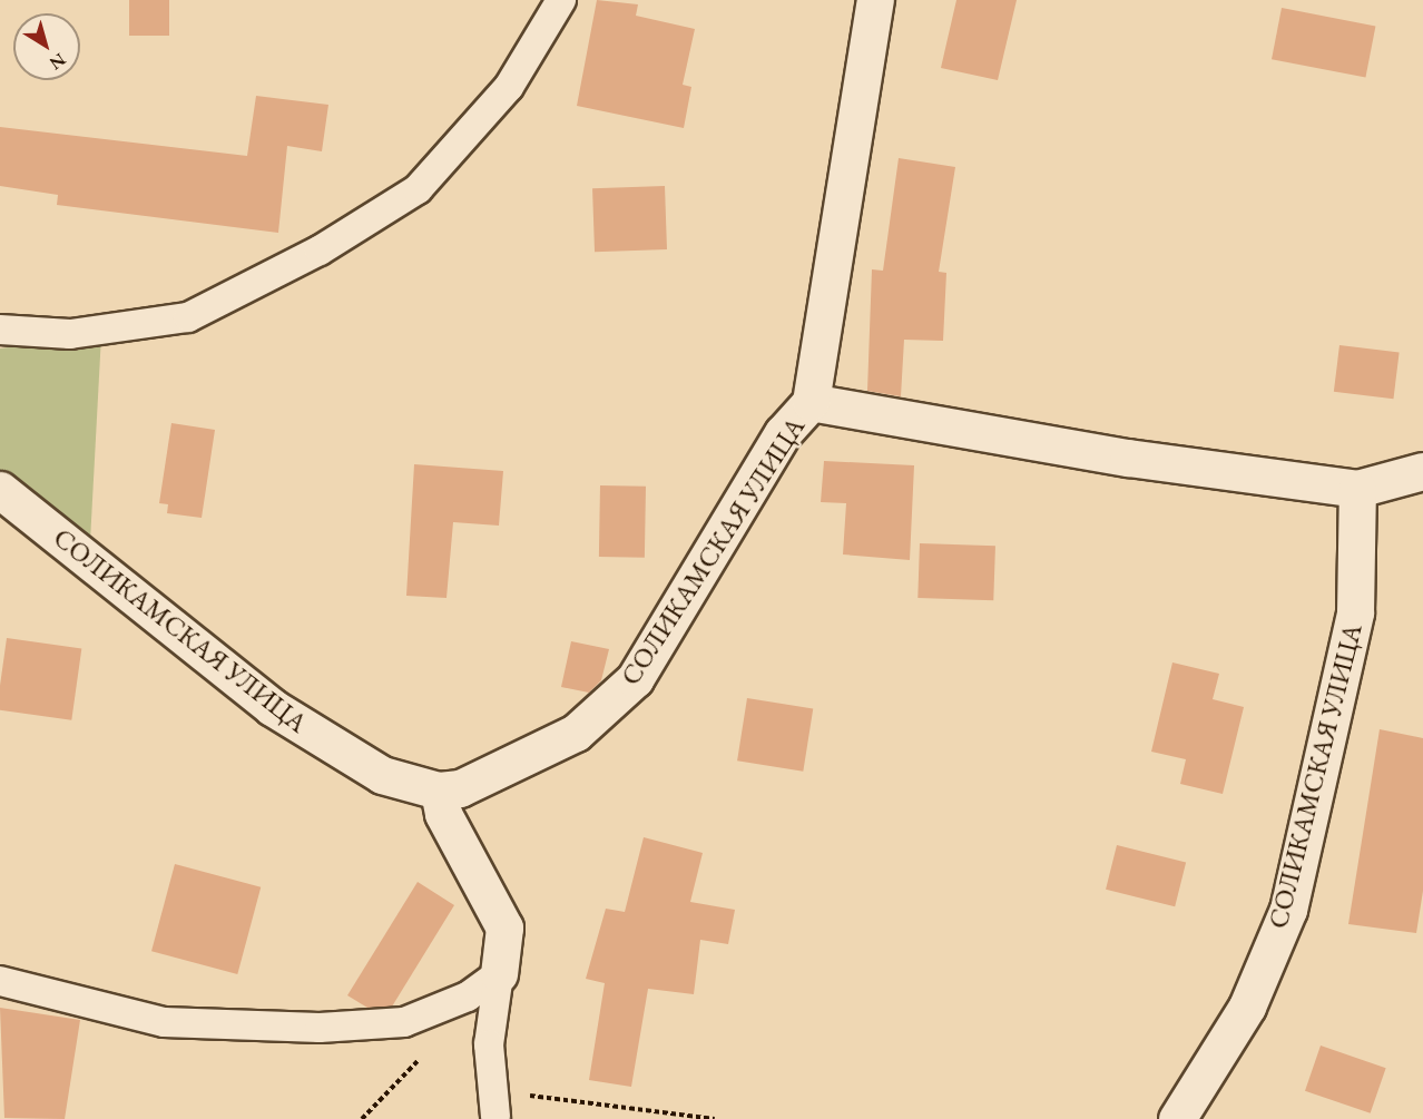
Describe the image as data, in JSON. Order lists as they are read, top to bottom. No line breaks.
{"streets":{"street":["СОЛИКАМСКАЯ УЛИЦА"]},"north":"bottom right"}
